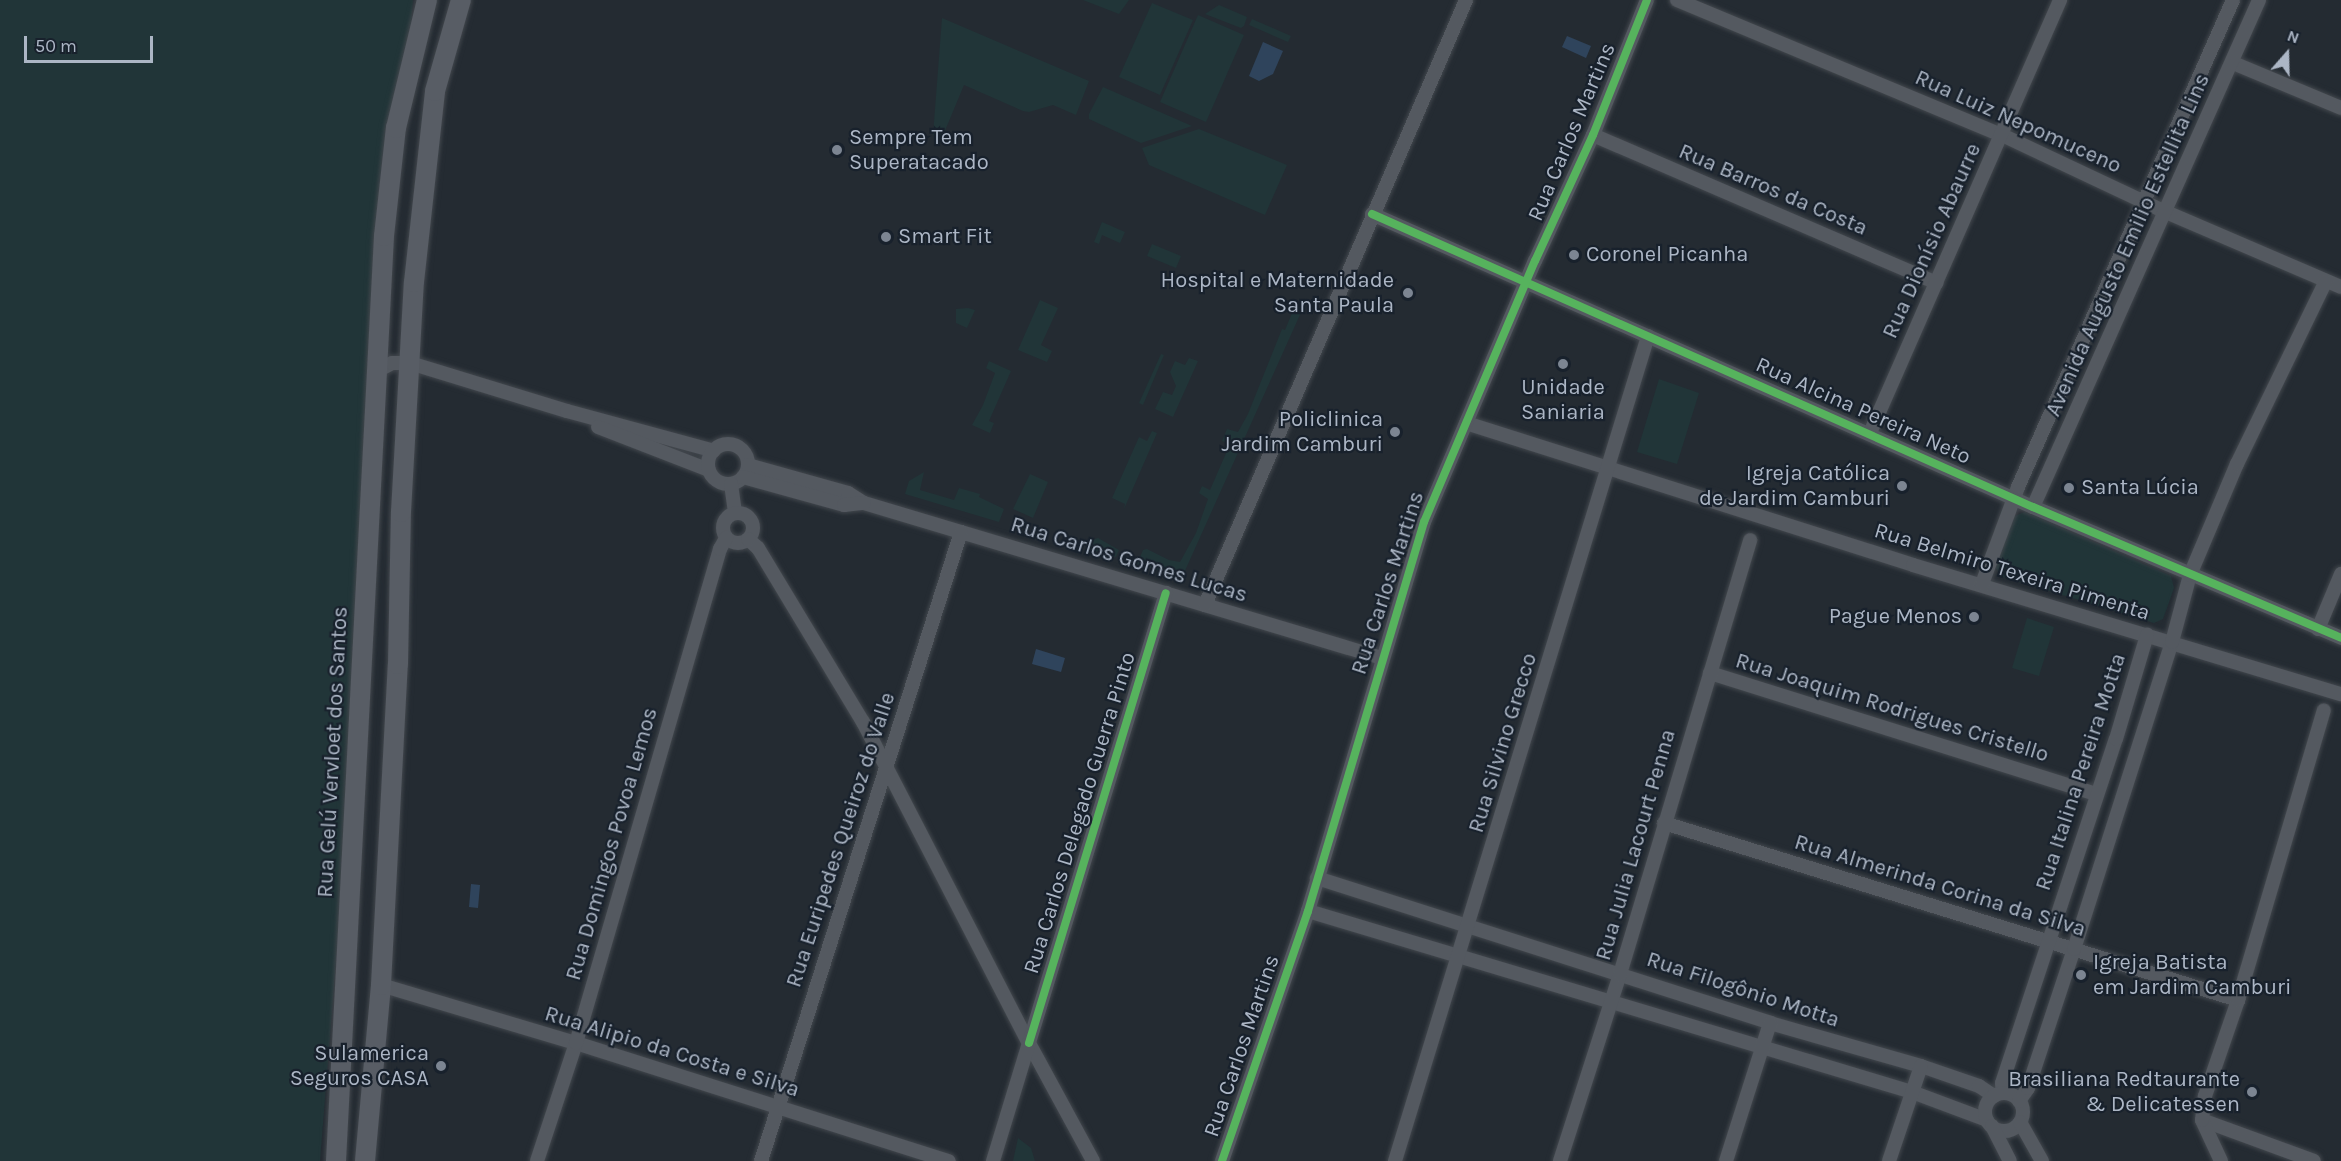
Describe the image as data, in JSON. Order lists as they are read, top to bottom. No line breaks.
{"streets":{"main road":["Rua Gelú Vervloet dos Santos"],"street":["Rua Luiz Nepomuceno","Rua Carlos Martins","Rua Barros da Costa","Rua Dionísio Abaurre","Avenida Augusto Emilio Estellita Lins","Rua Alcina Pereira Neto","Rua Carlos Gomes Lucas","Rua Belmiro Texeira Pimenta","Rua Joaquim Rodrigues Cristello","Rua Silvino Grecco","Rua Italina Pereira Motta","Rua Carlos Delegado Guerra Pinto","Rua Euripedes Queiroz do Valle","Rua Domingos Povoa Lemos","Rua Julia Lacourt Penna","Rua Almerinda Corina da Silva","Rua Filogônio Motta","Rua Alipio da Costa e Silva"]},"crossings":[["Rua Luiz Nepomuceno","Rua Dionísio Abaurre"],["Rua Luiz Nepomuceno","Avenida Augusto Emilio Estellita Lins"],["Rua Luiz Nepomuceno","Rua Italina Pereira Motta"],["Rua Carlos Martins","Rua Barros da Costa"],["Rua Carlos Martins","Rua Alcina Pereira Neto"],["Rua Carlos Martins","Rua Carlos Gomes Lucas"],["Rua Carlos Martins","Rua Belmiro Texeira Pimenta"],["Rua Carlos Martins","Rua Filogônio Motta"],["Rua Barros da Costa","Rua Dionísio Abaurre"],["Rua Dionísio Abaurre","Rua Alcina Pereira Neto"],["Avenida Augusto Emilio Estellita Lins","Rua Alcina Pereira Neto"],["Avenida Augusto Emilio Estellita Lins","Rua Belmiro Texeira Pimenta"],["Rua Alcina Pereira Neto","Rua Silvino Grecco"],["Rua Alcina Pereira Neto","Rua Italina Pereira Motta"],["Rua Carlos Gomes Lucas","Rua Gelú Vervloet dos Santos"],["Rua Carlos Gomes Lucas","Rua Carlos Delegado Guerra Pinto"],["Rua Carlos Gomes Lucas","Rua Euripedes Queiroz do Valle"],["Rua Belmiro Texeira Pimenta","Rua Silvino Grecco"],["Rua Belmiro Texeira Pimenta","Rua Italina Pereira Motta"],["Rua Joaquim Rodrigues Cristello","Rua Italina Pereira Motta"],["Rua Joaquim Rodrigues Cristello","Rua Julia Lacourt Penna"],["Rua Silvino Grecco","Rua Filogônio Motta"],["Rua Italina Pereira Motta","Rua Almerinda Corina da Silva"],["Rua Italina Pereira Motta","Rua Filogônio Motta"],["Rua Euripedes Queiroz do Valle","Rua Alipio da Costa e Silva"],["Rua Domingos Povoa Lemos","Rua Alipio da Costa e Silva"],["Rua Julia Lacourt Penna","Rua Almerinda Corina da Silva"],["Rua Julia Lacourt Penna","Rua Filogônio Motta"]],"places":["Sempre Tem Superatacado","Smart Fit","Coronel Picanha","Hospital e Maternidade Santa Paula","Unidade Saniaria","Policlinica Jardim Camburi","Igreja Católica de Jardim Camburi","Santa Lúcia","Pague Menos","Igreja Batista em Jardim Camburi","Sulamerica Seguros CASA","Brasiliana Redtaurante & Delicatessen"],"scale_bar":"50 m","north":"top"}
